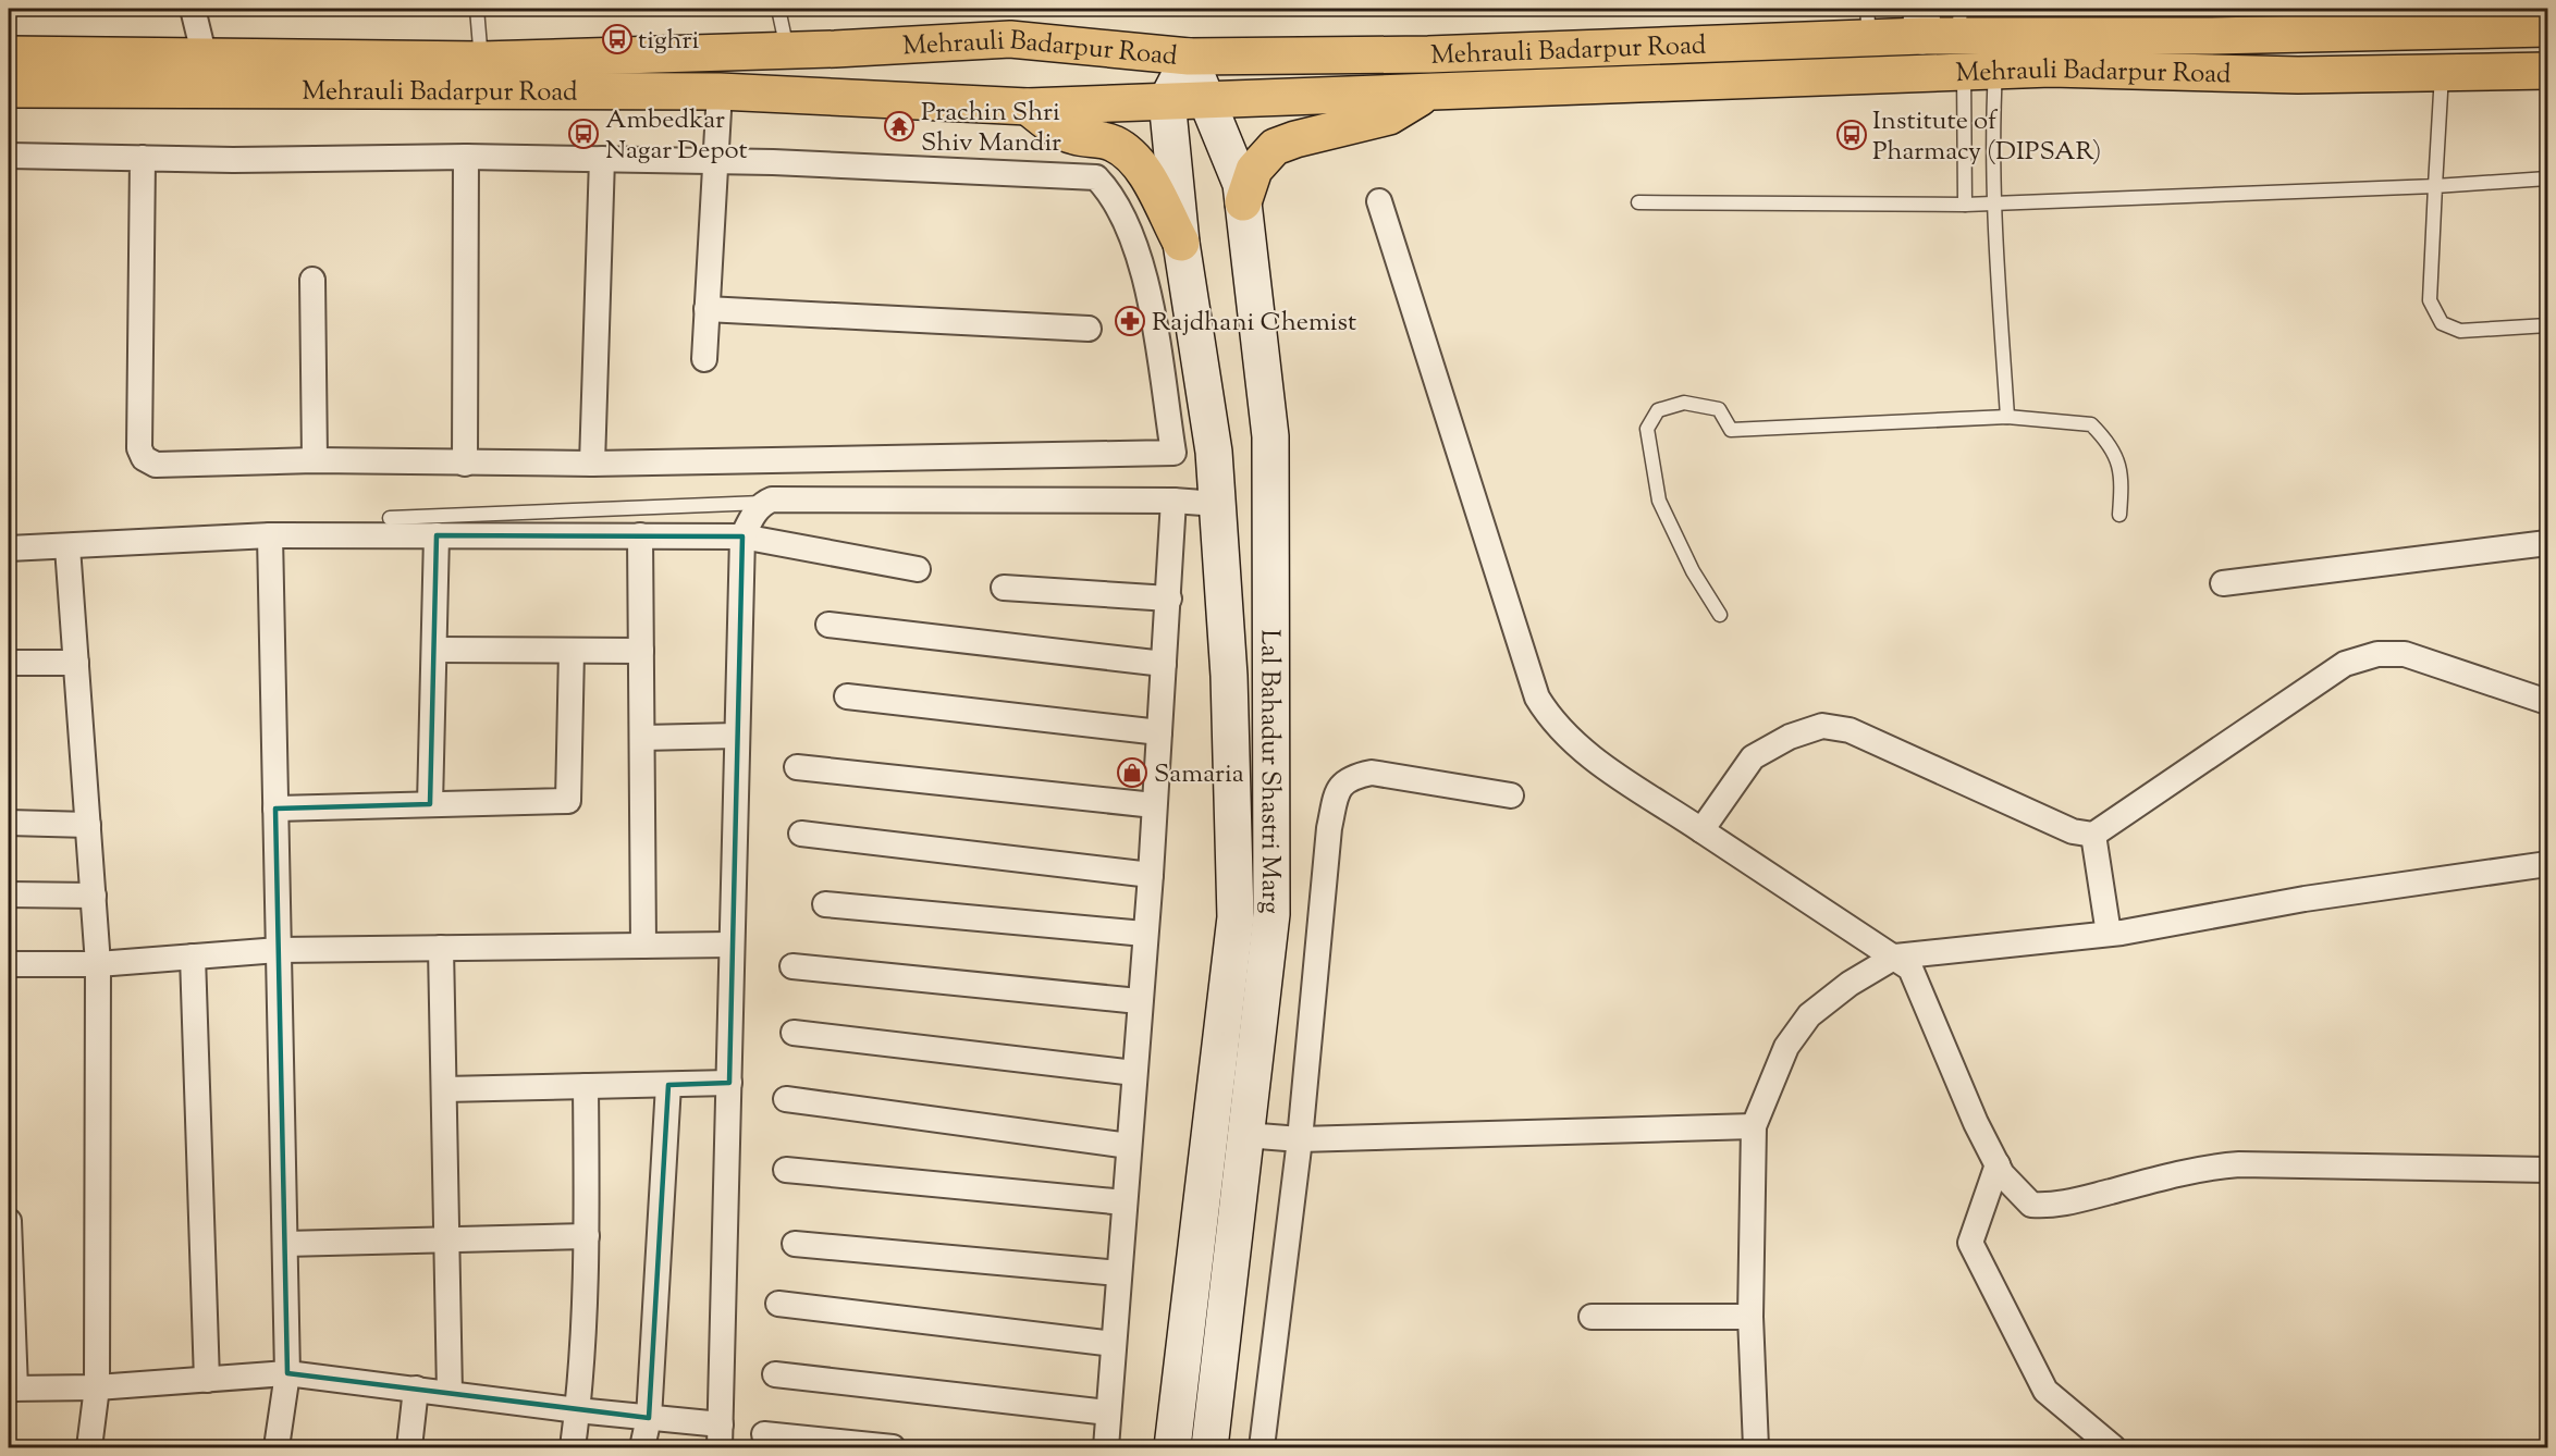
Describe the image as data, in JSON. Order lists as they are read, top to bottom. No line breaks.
{"streets":{"main road":["Mehrauli Badarpur Road","Lal Bahadur Shastri Marg"]},"crossings":[["Mehrauli Badarpur Road","Lal Bahadur Shastri Marg"]],"places":{"bus stop":["tighri","Ambedkar Nagar Depot","Institute of Pharmacy (DIPSAR)"],"temple":["Prachin Shri Shiv Mandir"],"pharmacy":["Rajdhani Chemist"],"shop":["Samaria"]}}
